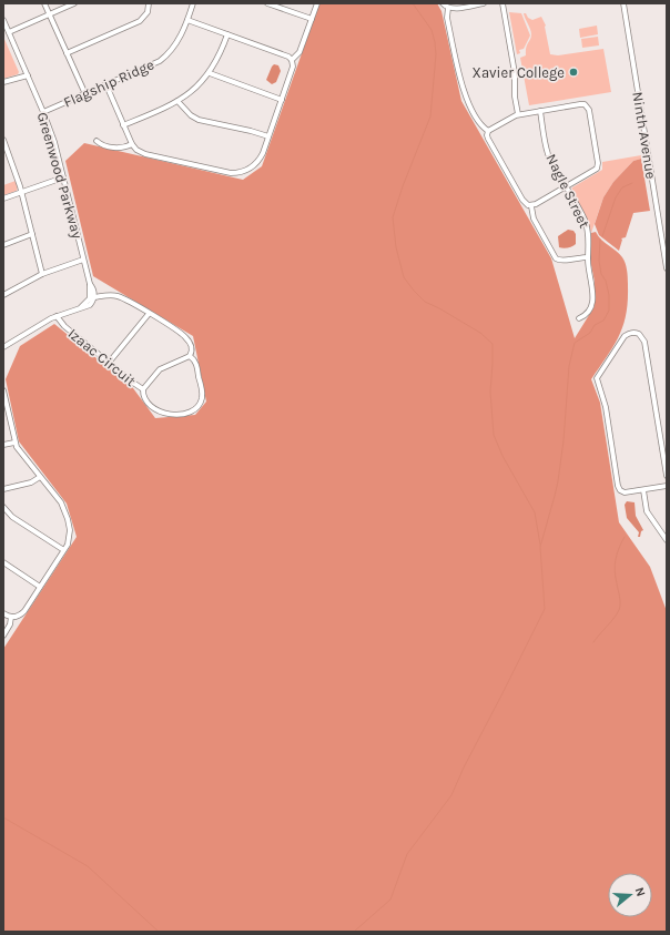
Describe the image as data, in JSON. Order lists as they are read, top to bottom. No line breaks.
{"streets":{"street":["Flagship Ridge","Ninth Avenue","Greenwood Parkway","Nagle Street","Izaac Circuit"]},"crossings":[["Flagship Ridge","Greenwood Parkway"],["Greenwood Parkway","Izaac Circuit"]],"places":["Xavier College"],"north":"right"}
